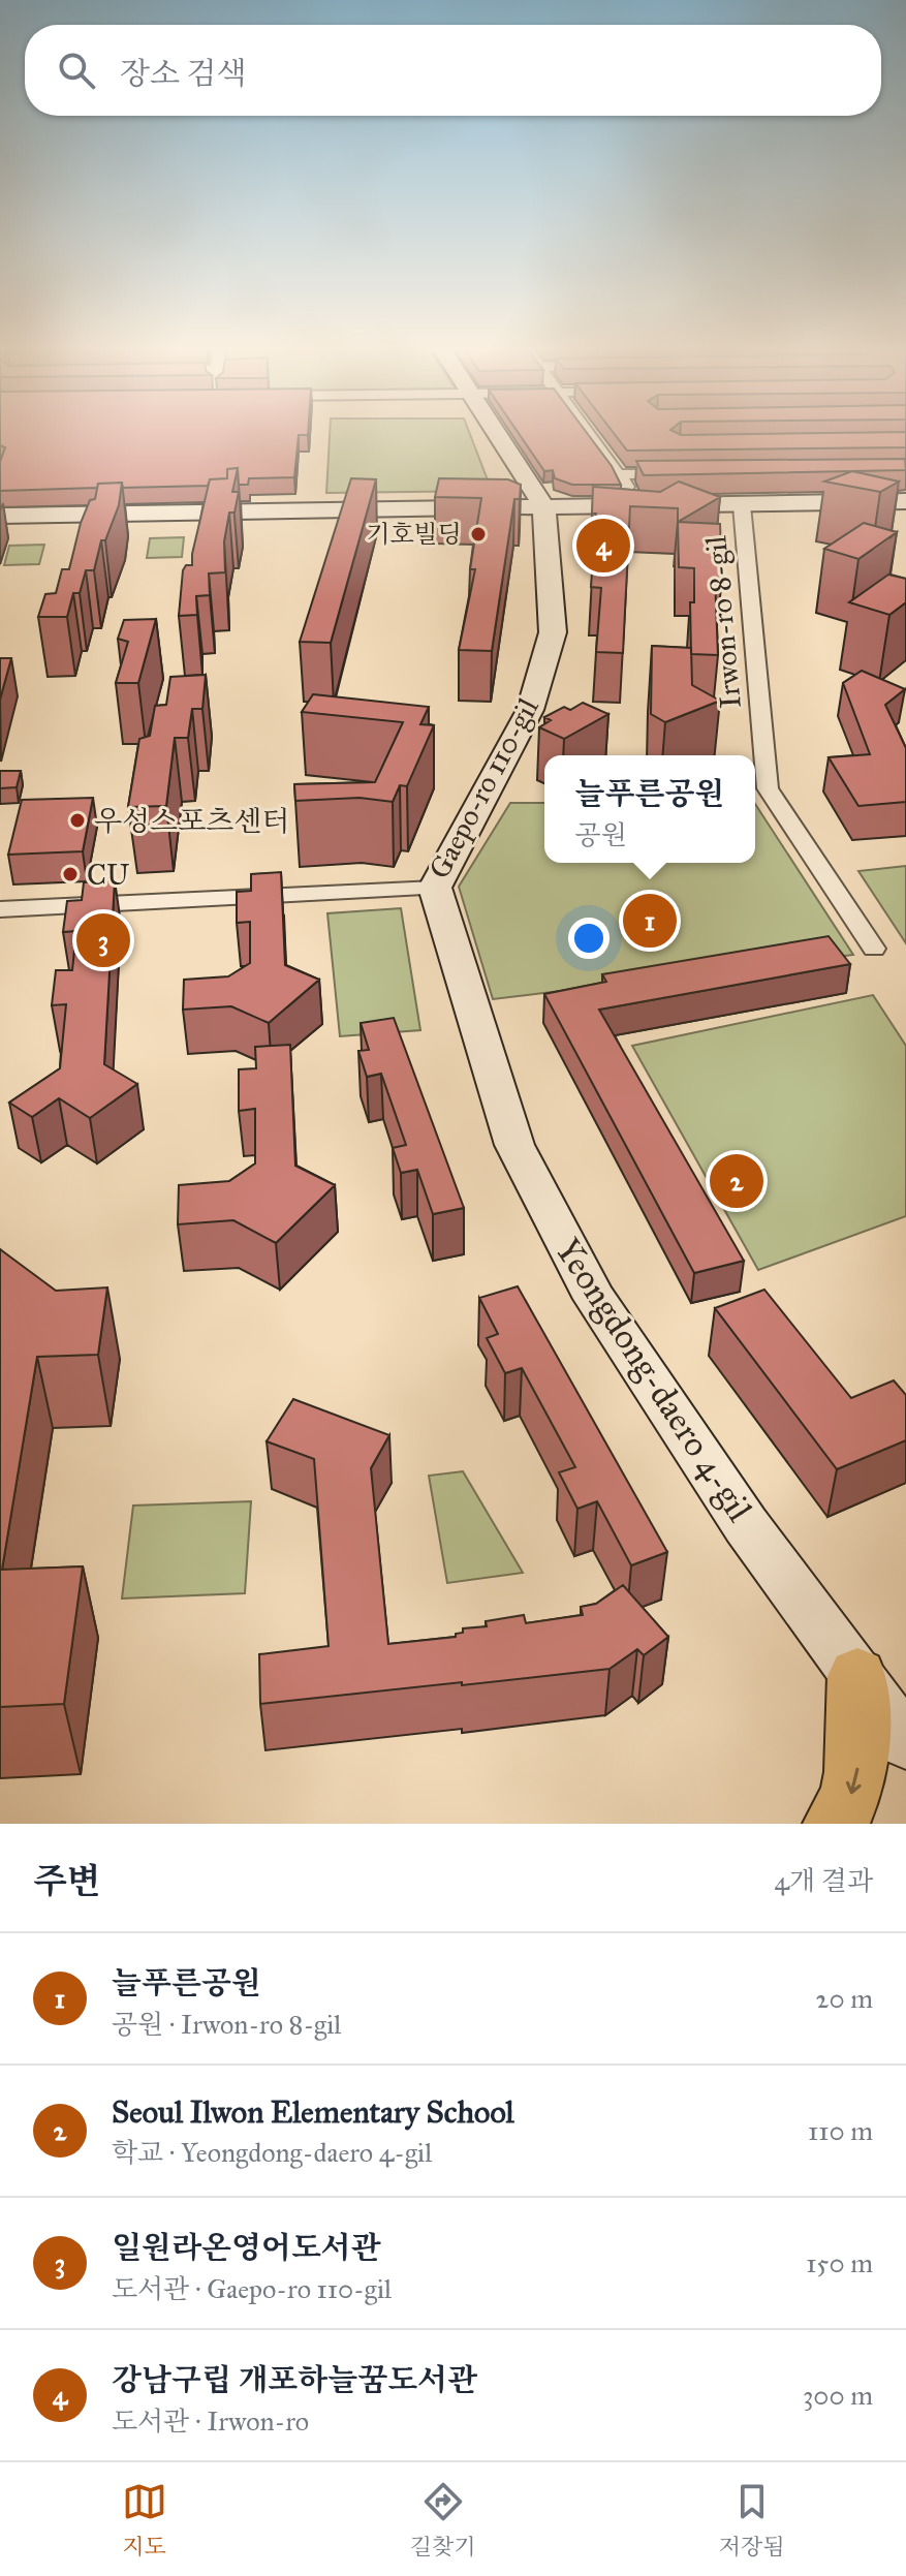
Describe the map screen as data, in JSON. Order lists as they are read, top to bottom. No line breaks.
{"streets":{"street":["Irwon-ro 8-gil","Gaepo-ro 110-gil","Yeongdong-daero 4-gil"]},"crossings":[["Gaepo-ro 110-gil","Yeongdong-daero 4-gil"]],"places":["기호빌딩","우성스포츠센터","CU"],"page":{"search":"장소 검색","pins":["4","1","3","2"],"popup":["늘푸른공원","공원"],"heading":["주변","4개 결과"],"list":[{"mark":"1","name":"늘푸른공원","note":"공원 · Irwon-ro 8-gil","value":"20 m"},{"mark":"2","name":"Seoul Ilwon Elementary School","note":"학교 · Yeongdong-daero 4-gil","value":"110 m"},{"mark":"3","name":"일원라온영어도서관","note":"도서관 · Gaepo-ro 110-gil","value":"150 m"},{"mark":"4","name":"강남구립 개포하늘꿈도서관","note":"도서관 · Irwon-ro","value":"300 m"}],"nav":["지도","길찾기","저장됨"]}}
